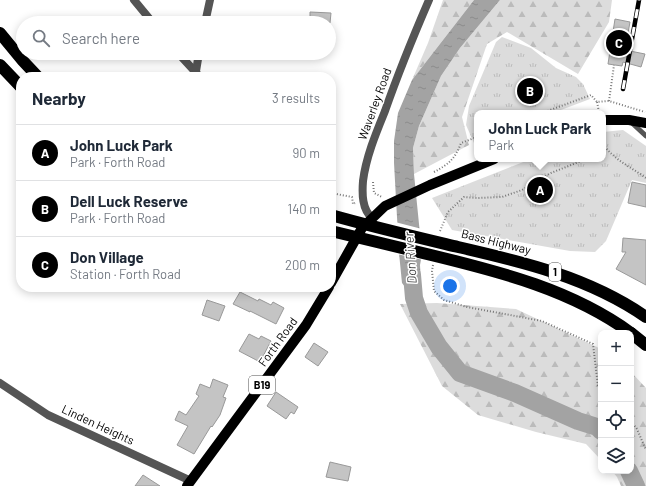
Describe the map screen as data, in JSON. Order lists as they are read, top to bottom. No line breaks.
{"streets":{"highway":["Bass Highway","1"],"main road":["Forth Road","B19"],"street":["Waverley Road","Linden Heights"]},"crossings":[["Forth Road","Linden Heights"]],"water":["Don River"],"page":{"search":"Search here","pins":["C","B","A"],"heading":["Nearby","3 results"],"popup":["John Luck Park","Park"],"list":[{"mark":"A","name":"John Luck Park","note":"Park · Forth Road","value":"90 m"},{"mark":"B","name":"Dell Luck Reserve","note":"Park · Forth Road","value":"140 m"},{"mark":"C","name":"Don Village","note":"Station · Forth Road","value":"200 m"}],"map_buttons":["+","−"]}}
